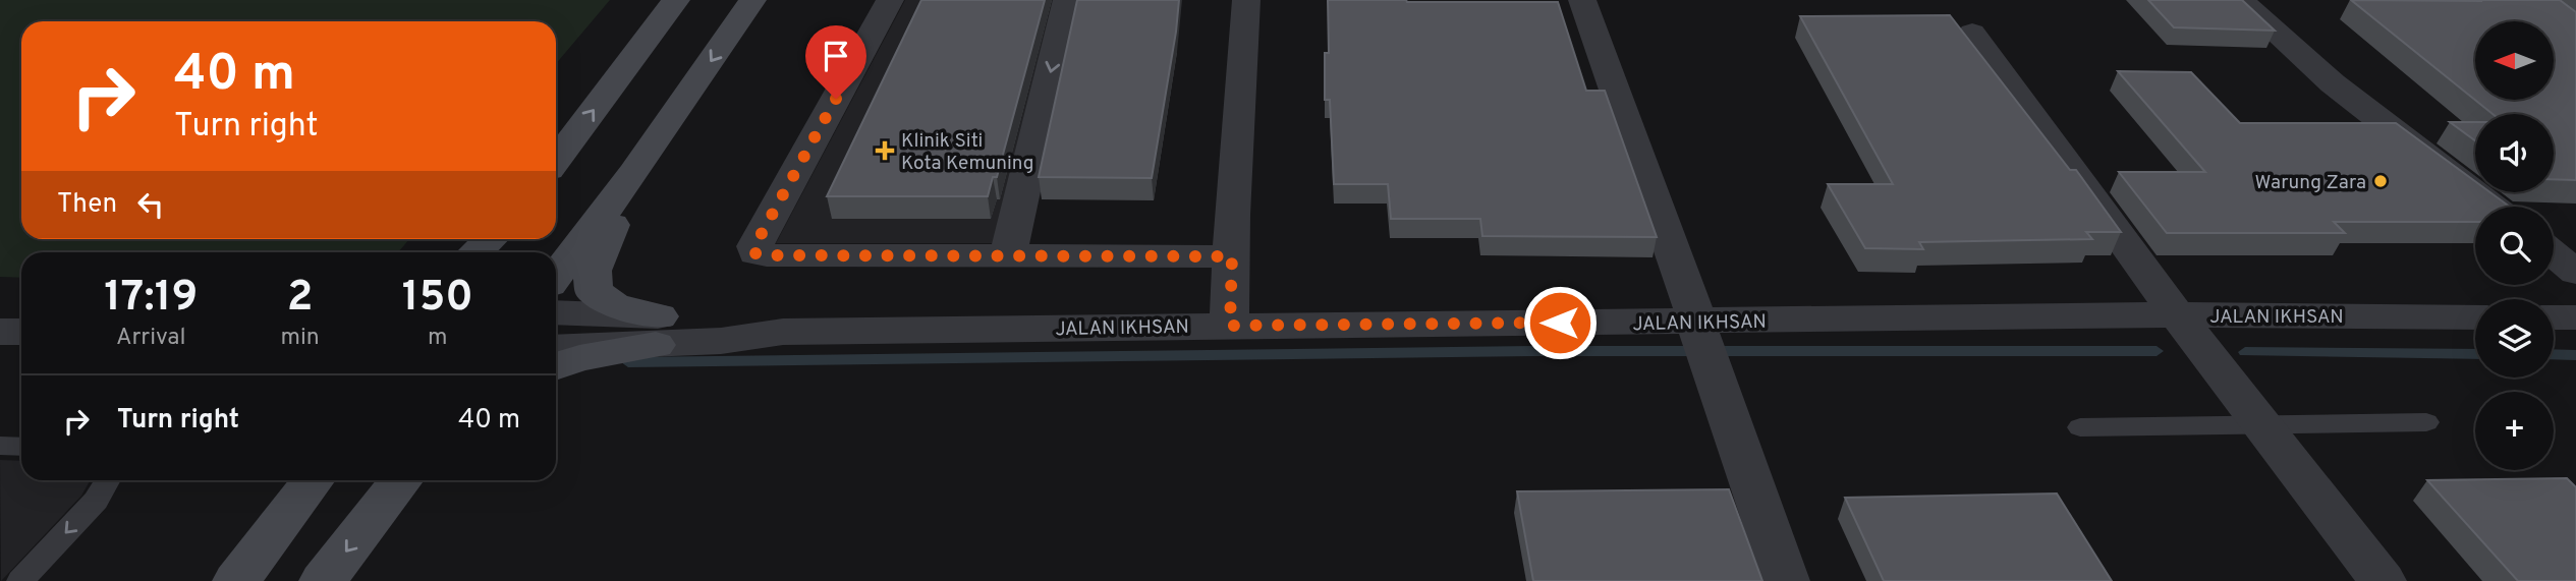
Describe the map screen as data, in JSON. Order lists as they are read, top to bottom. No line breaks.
{"streets":{"street":["JALAN IKHSAN"]},"places":{"health":["Klinik Siti Kota Kemuning"],"other":["Warung Zara"]},"north":"left","page":{"map_buttons":"+","turn":["40 m","Turn right"],"then":"Then","eta":["17:19","Arrival","2","min","150","m"],"list":[{"name":"Turn right","value":"40 m"}]}}
